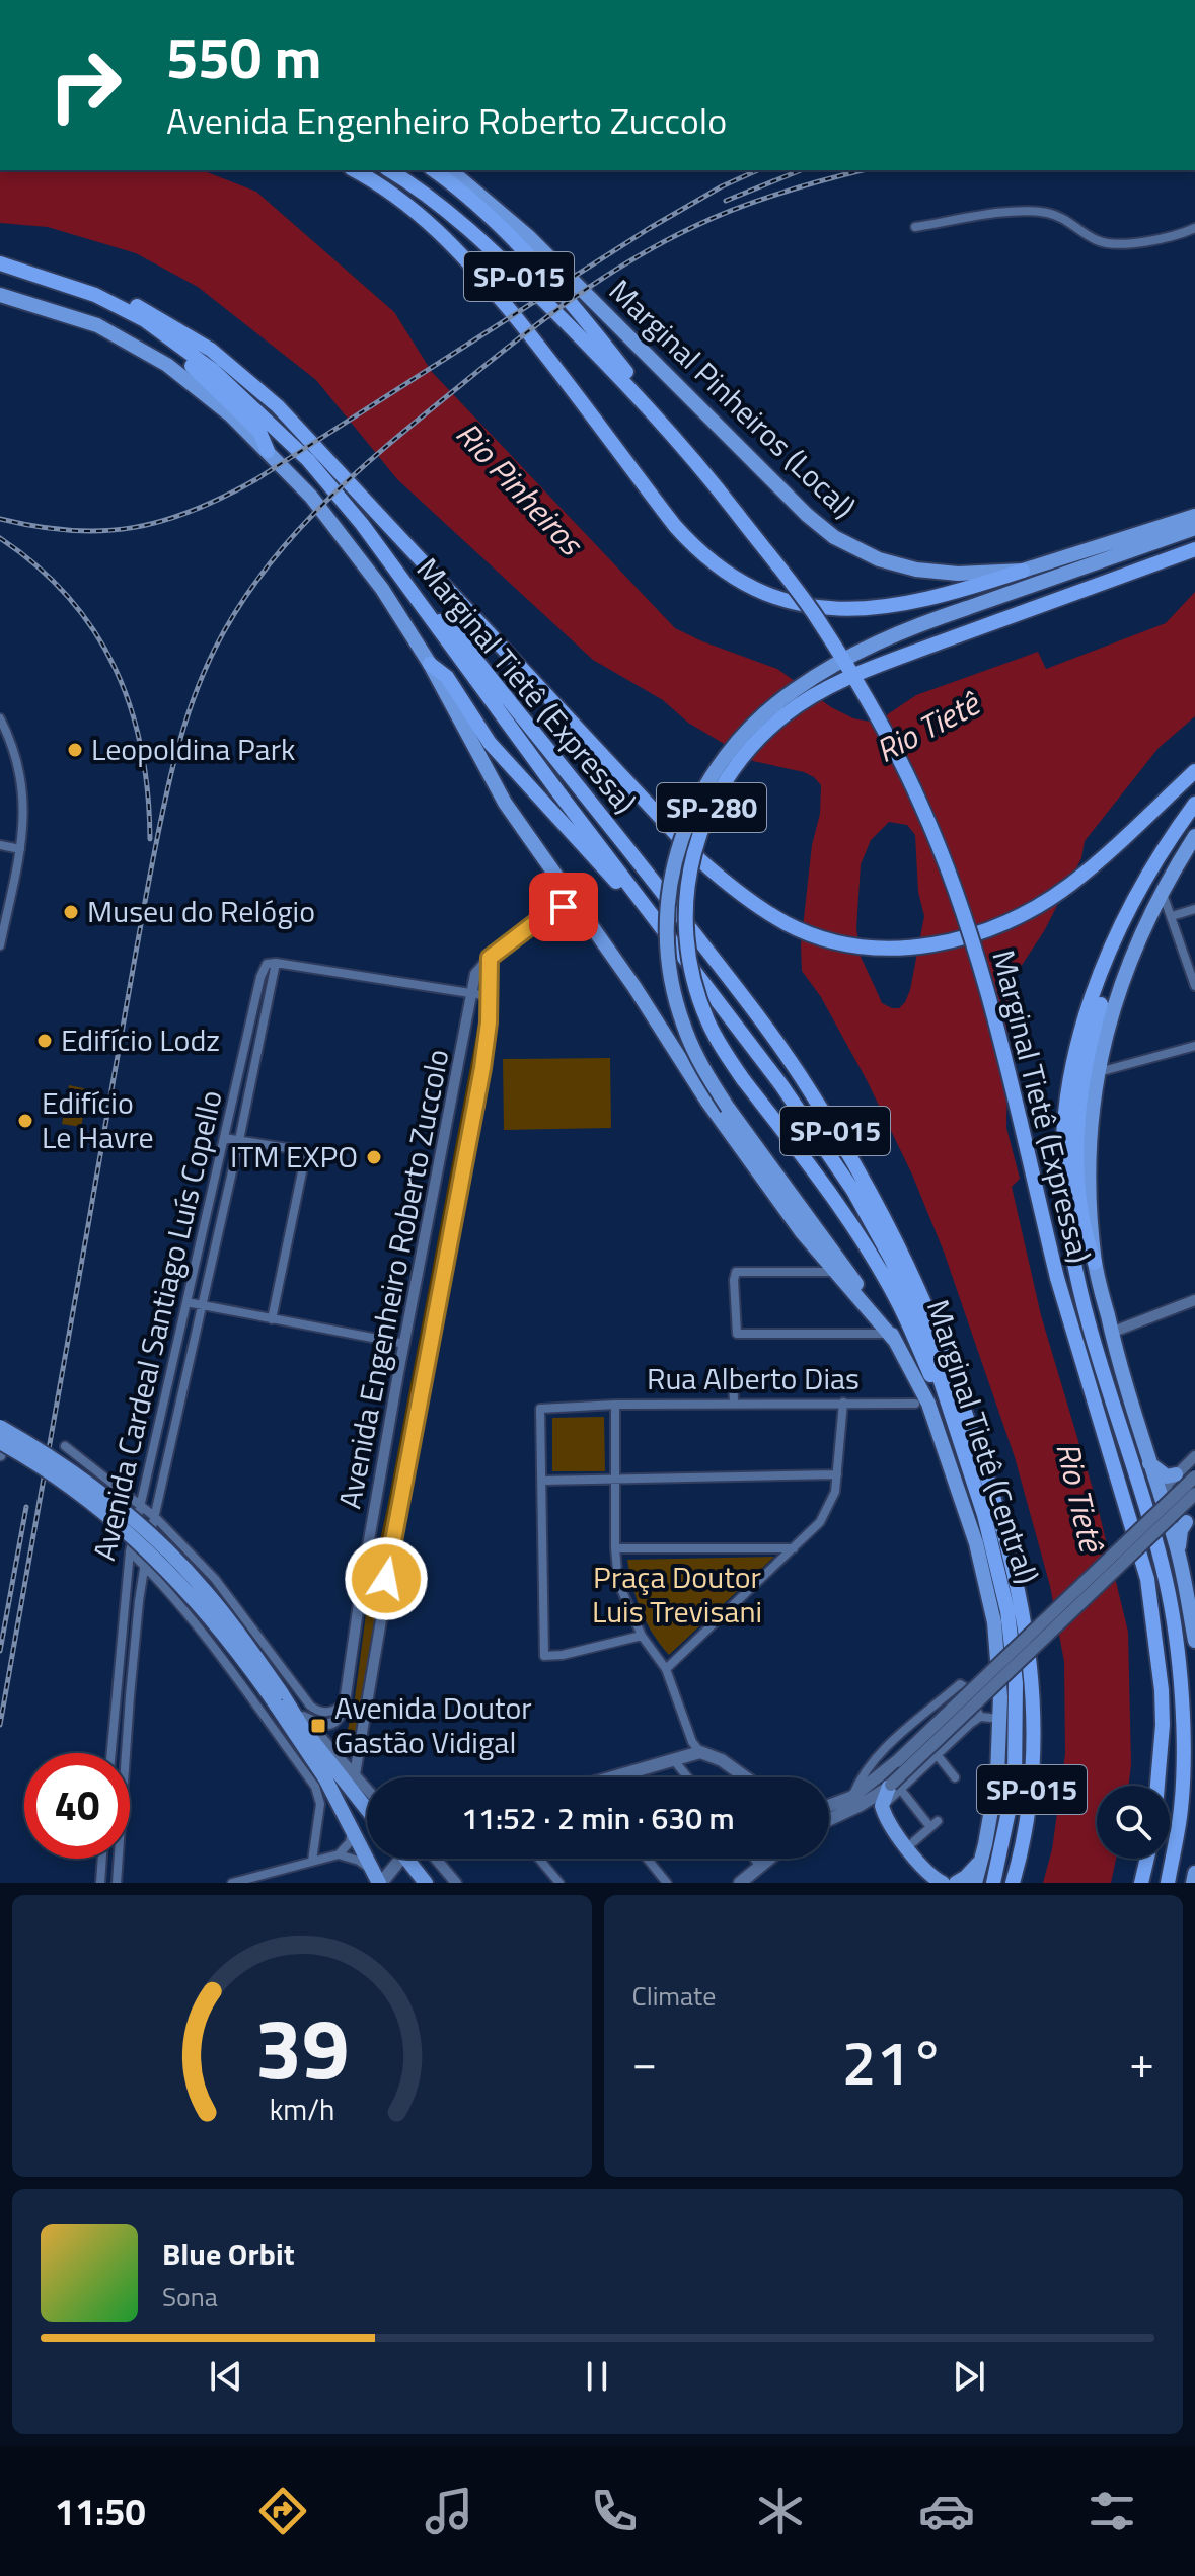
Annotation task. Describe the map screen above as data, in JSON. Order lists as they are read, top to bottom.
{
  "streets": {
    "highway": [
      "SP-015",
      "Marginal Pinheiros (Local)",
      "Marginal Tietê (Expressa)",
      "SP-280",
      "Marginal Tietê (Central)"
    ],
    "street": ["Avenida Engenheiro Roberto Zuccolo", "Avenida Cardeal Santiago Luís Copello", "Rua Alberto Dias"]
  },
  "crossings": [
    ["SP-015", "Marginal Tietê (Expressa)"],
    ["SP-015", "SP-280"],
    ["SP-015", "Marginal Tietê (Central)"],
    ["Marginal Tietê (Expressa)", "Marginal Tietê (Central)"]
  ],
  "water": ["Rio Pinheiros", "Rio Tietê"],
  "parks": ["Praça Doutor Luis Trevisani"],
  "places": {
    "other": [
      "Leopoldina Park",
      "Museu do Relógio",
      "Edifício Lodz",
      "Edifício Le Havre",
      "ITM EXPO"
    ],
    "transit": ["Avenida Doutor Gastão Vidigal"]
  },
  "page": {
    "turn": ["550 m", "Avenida Engenheiro Roberto Zuccolo"],
    "limit": "40",
    "trip": "11:52 · 2 min · 630 m",
    "tile": "Climate",
    "heat": ["−", "21°", "+"],
    "song": ["Blue Orbit", "Sona"],
    "tabs": "11:50",
    "gauge": ["39", "km/h"]
  }
}
